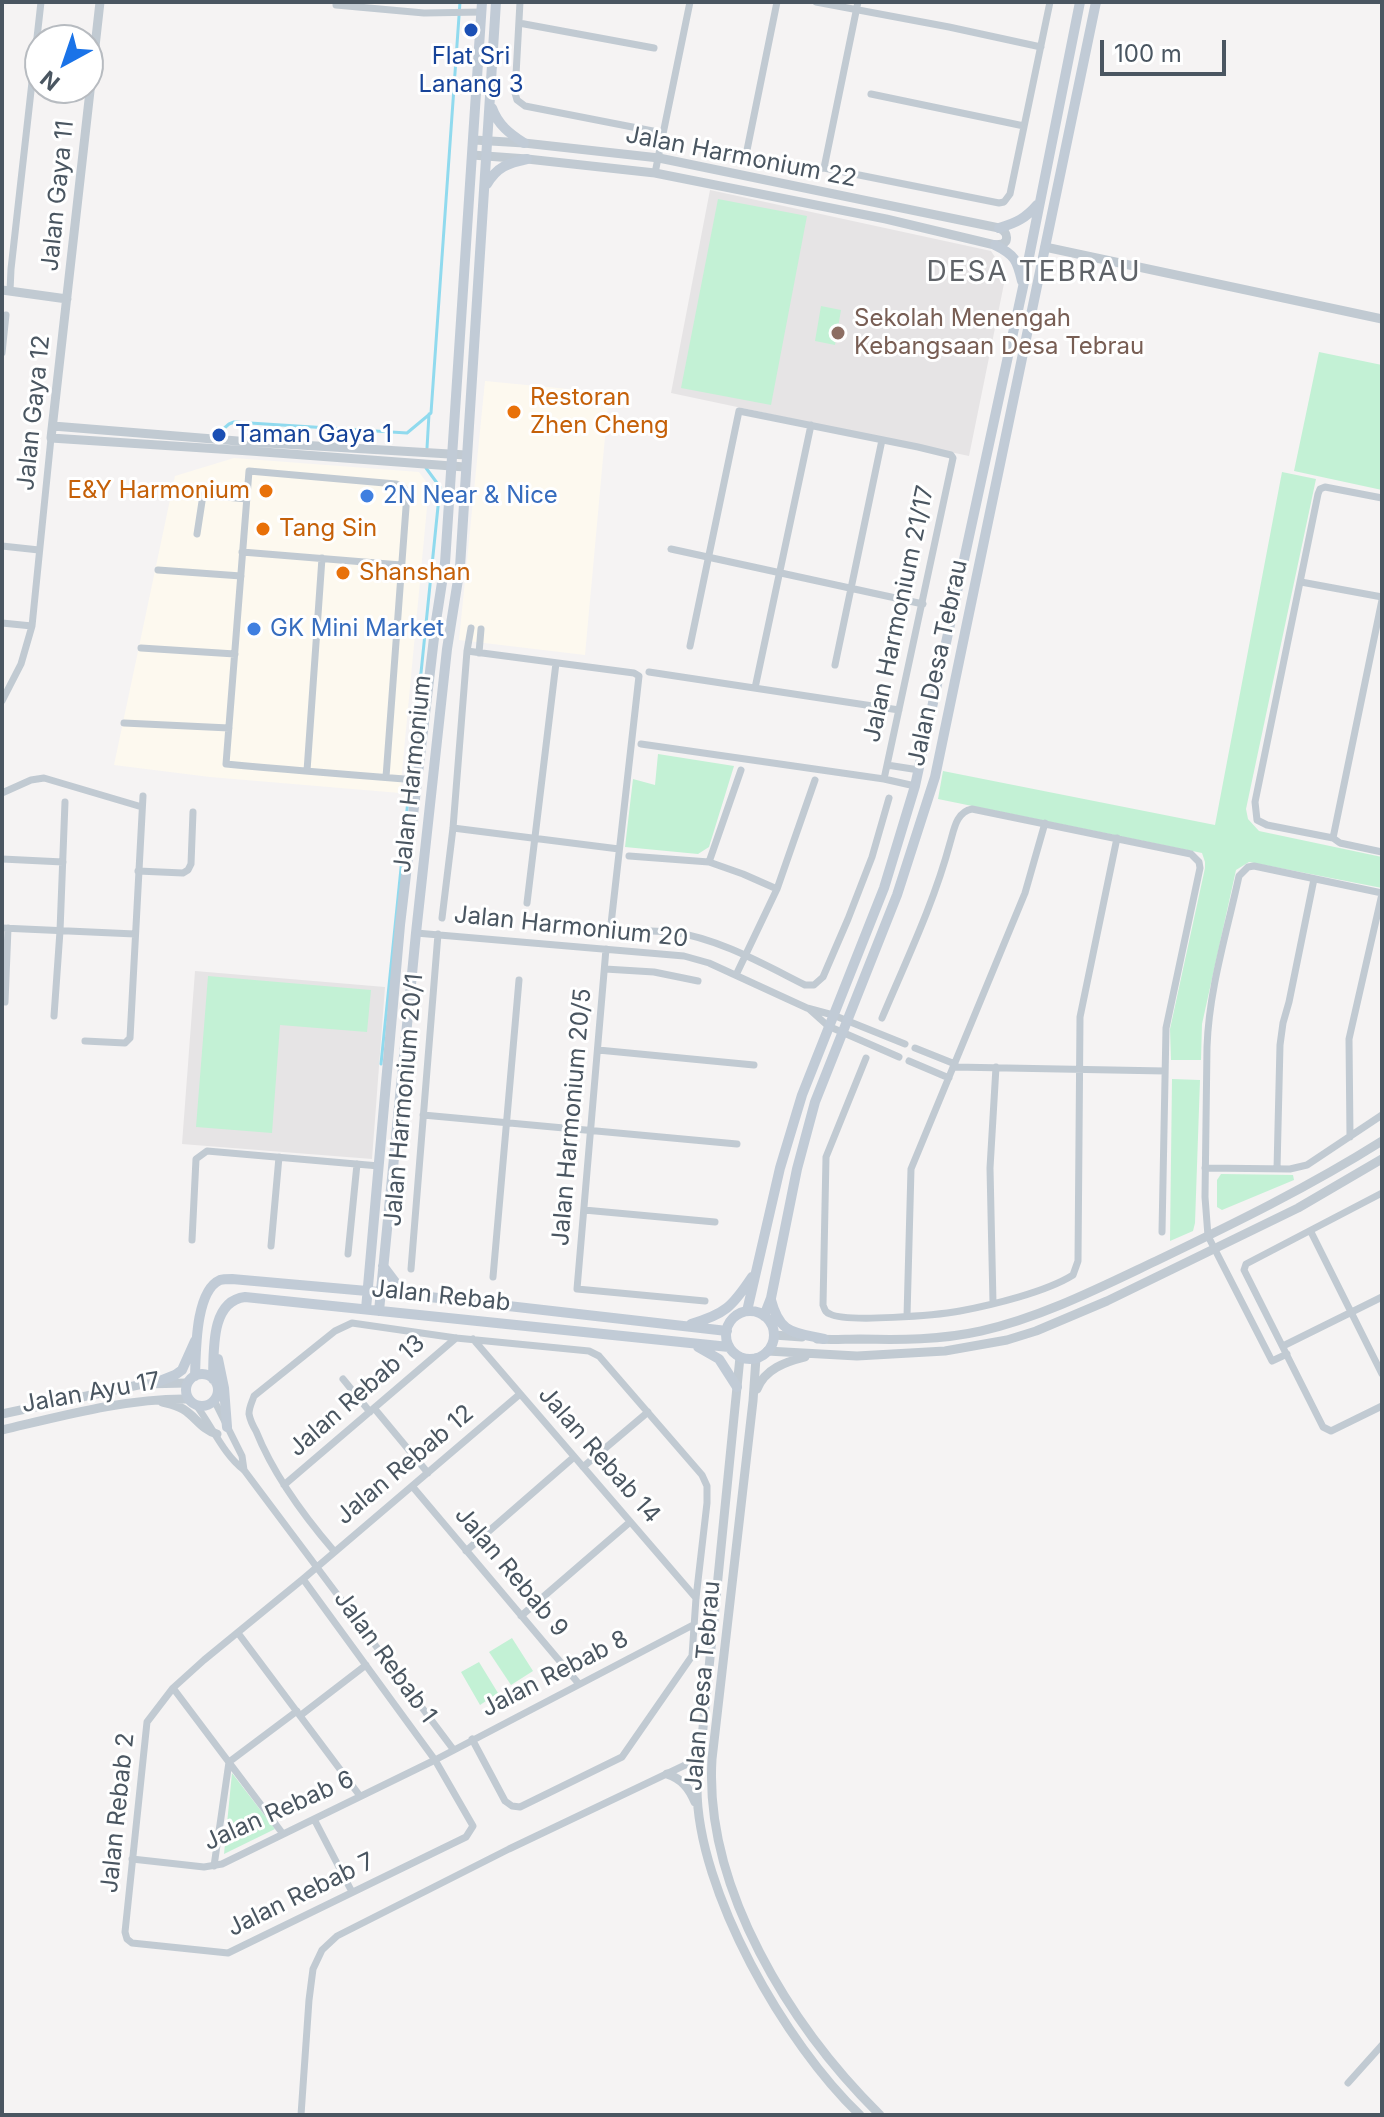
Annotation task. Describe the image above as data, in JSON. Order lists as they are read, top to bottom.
{
  "streets": {
    "main road": ["Jalan Desa Tebrau", "Jalan Harmonium", "Jalan Rebab"],
    "street": [
      "Jalan Harmonium 22",
      "Jalan Gaya 11",
      "Jalan Gaya 12",
      "Jalan Harmonium 21/17",
      "Jalan Harmonium 20",
      "Jalan Harmonium 20/1",
      "Jalan Harmonium 20/5",
      "Jalan Ayu 17",
      "Jalan Rebab 13",
      "Jalan Rebab 14",
      "Jalan Rebab 12",
      "Jalan Rebab 9",
      "Jalan Rebab 1",
      "Jalan Rebab 8",
      "Jalan Rebab 6",
      "Jalan Rebab 2",
      "Jalan Rebab 7"
    ]
  },
  "crossings": [
    ["Jalan Harmonium 22", "Jalan Harmonium"],
    ["Jalan Gaya 11", "Jalan Gaya 12"],
    ["Jalan Desa Tebrau", "Jalan Rebab"],
    ["Jalan Harmonium", "Jalan Harmonium 20"],
    ["Jalan Harmonium", "Jalan Rebab"],
    ["Jalan Harmonium 20", "Jalan Harmonium 20/1"],
    ["Jalan Harmonium 20", "Jalan Harmonium 20/5"],
    ["Jalan Rebab", "Jalan Ayu 17"],
    ["Jalan Rebab", "Jalan Rebab 12"],
    ["Jalan Rebab", "Jalan Rebab 8"],
    ["Jalan Rebab", "Jalan Rebab 2"],
    ["Jalan Rebab 14", "Jalan Rebab 12"],
    ["Jalan Rebab 12", "Jalan Rebab 9"],
    ["Jalan Rebab 12", "Jalan Rebab 2"],
    ["Jalan Rebab 9", "Jalan Rebab 8"],
    ["Jalan Rebab 1", "Jalan Rebab 8"],
    ["Jalan Rebab 1", "Jalan Rebab 6"],
    ["Jalan Rebab 1", "Jalan Rebab 2"],
    ["Jalan Rebab 1", "Jalan Rebab 7"],
    ["Jalan Rebab 8", "Jalan Rebab 6"],
    ["Jalan Rebab 6", "Jalan Rebab 2"],
    ["Jalan Rebab 2", "Jalan Rebab 7"]
  ],
  "districts": ["DESA TEBRAU"],
  "places": [
    "Flat Sri Lanang 3",
    "Sekolah Menengah Kebangsaan Desa Tebrau",
    "Restoran Zhen Cheng",
    "Taman Gaya 1",
    "E&Y Harmonium",
    "2N Near & Nice",
    "Tang Sin",
    "Shanshan",
    "GK Mini Market"
  ],
  "scale_bar": "100 m",
  "north": "bottom left"
}
